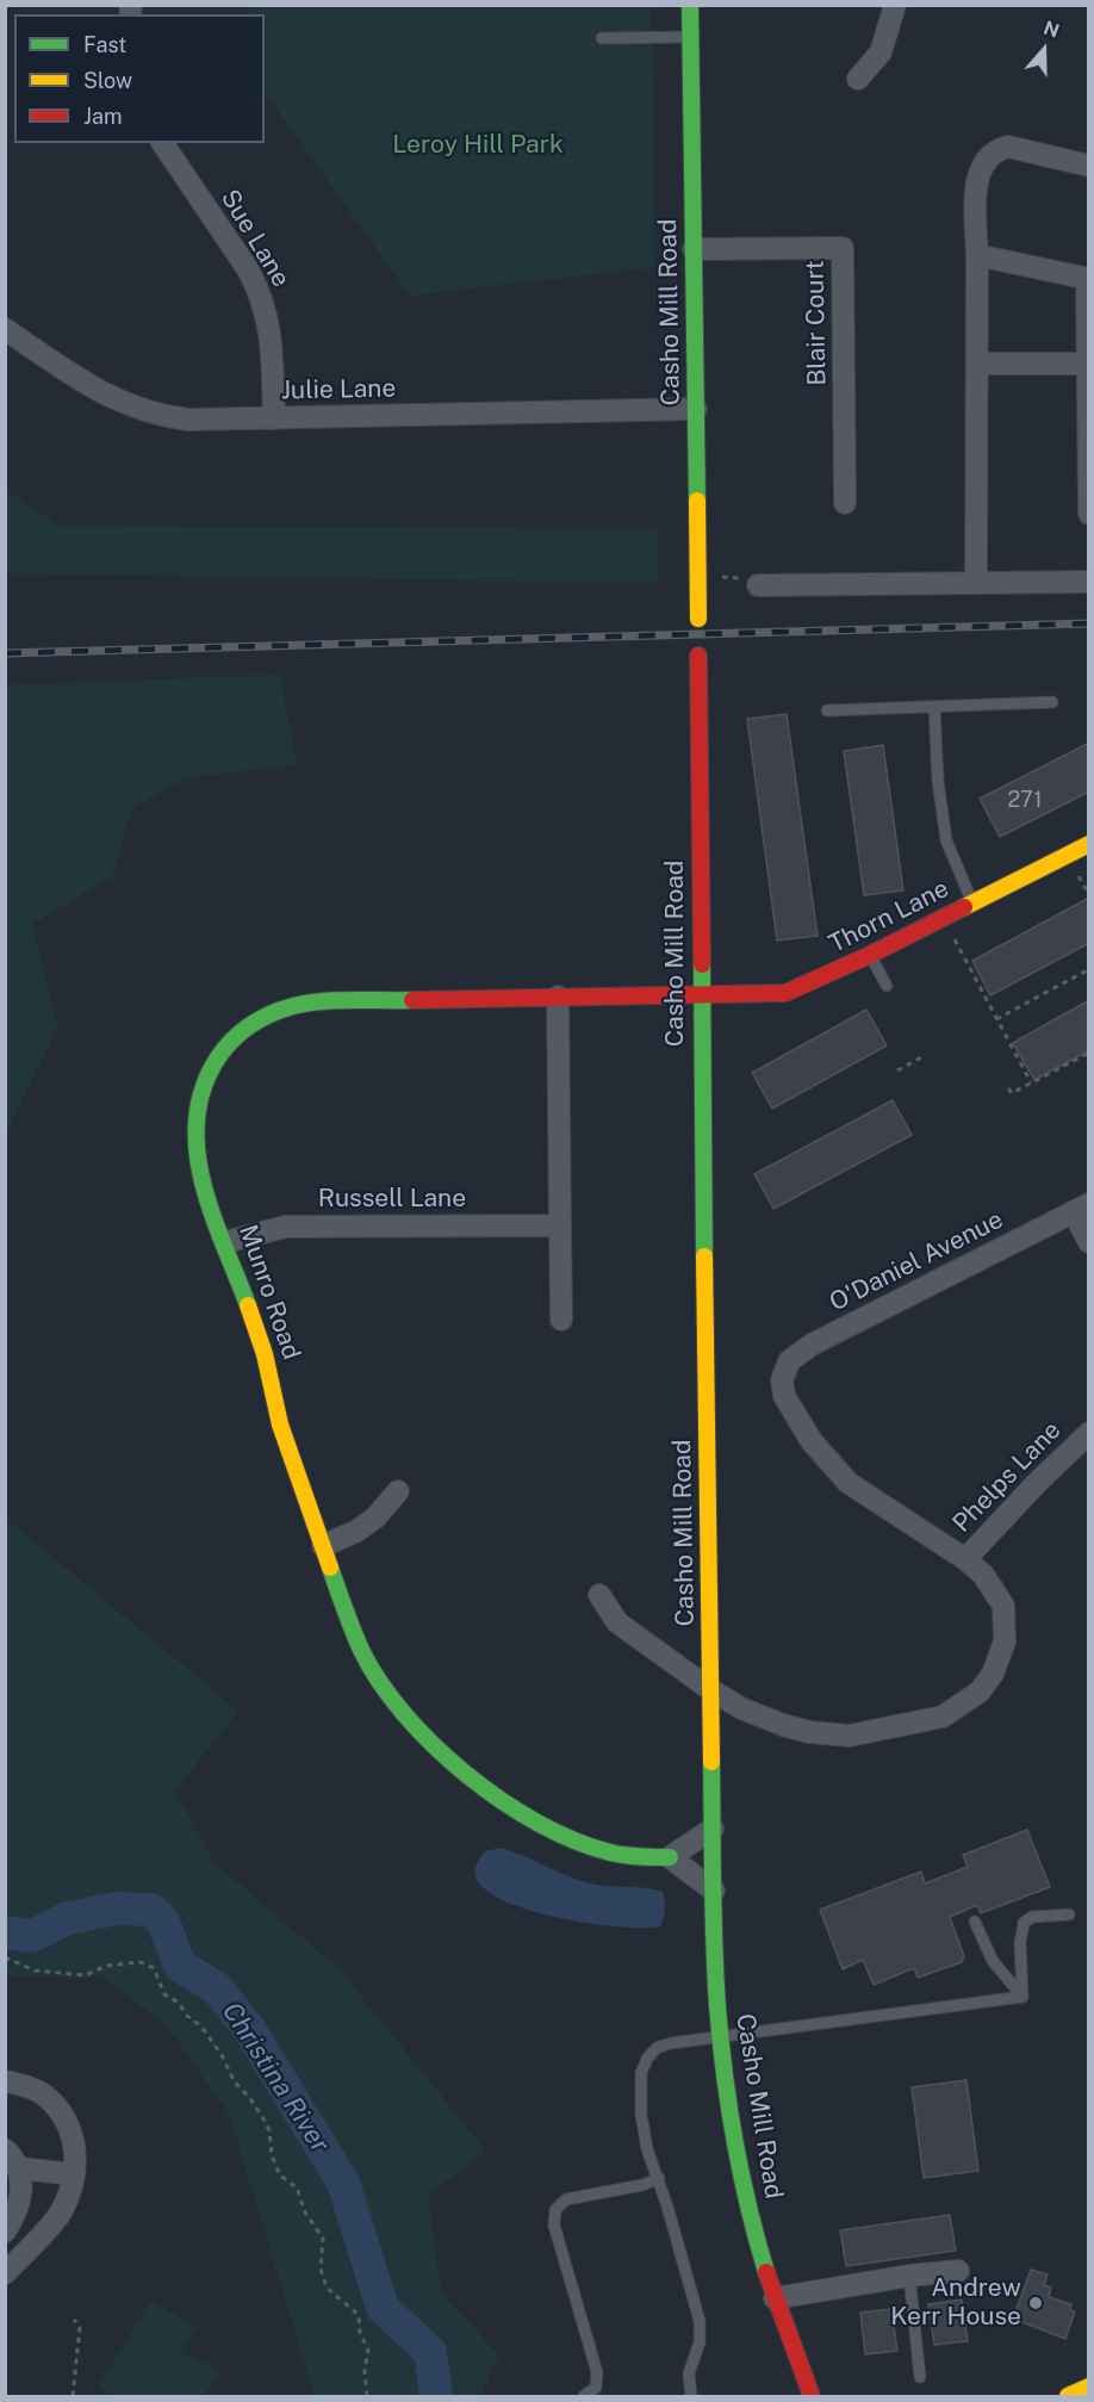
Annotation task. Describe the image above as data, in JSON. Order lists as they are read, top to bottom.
{
  "streets": {
    "street": [
      "Sue Lane",
      "Casho Mill Road",
      "Blair Court",
      "Julie Lane",
      "Thorn Lane",
      "Russell Lane",
      "O'Daniel Avenue",
      "Munro Road",
      "Phelps Lane"
    ]
  },
  "crossings": [
    ["Sue Lane", "Julie Lane"],
    ["Casho Mill Road", "Blair Court"],
    ["Casho Mill Road", "Julie Lane"],
    ["Casho Mill Road", "Thorn Lane"],
    ["Casho Mill Road", "Munro Road"],
    ["Thorn Lane", "Munro Road"],
    ["Russell Lane", "Munro Road"],
    ["O'Daniel Avenue", "Phelps Lane"]
  ],
  "water": ["Christina River"],
  "parks": ["Leroy Hill Park"],
  "places": ["Andrew Kerr House"],
  "house_numbers": ["271"],
  "legend": ["Fast", "Slow", "Jam"],
  "north": "top"
}
